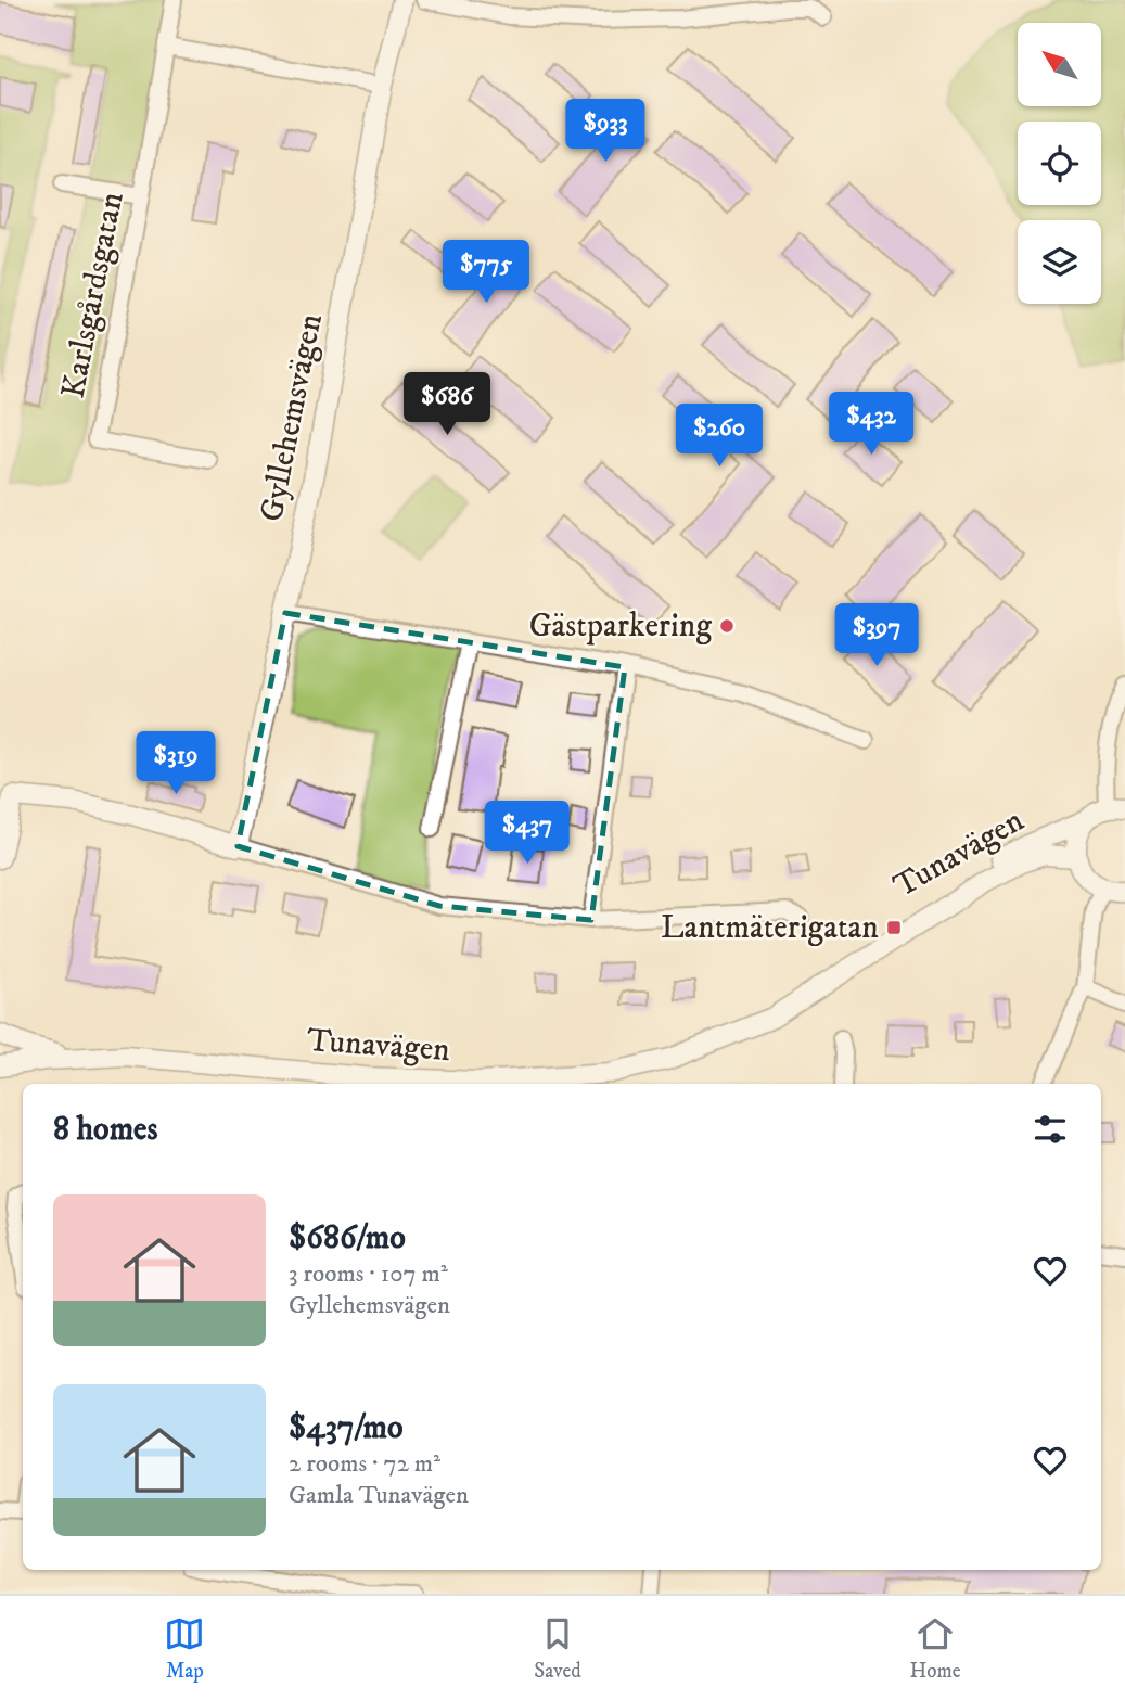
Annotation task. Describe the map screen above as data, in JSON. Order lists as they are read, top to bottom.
{
  "streets": {
    "street": ["Karlsgårdsgatan", "Gyllehemsvägen", "Tunavägen"]
  },
  "places": {
    "other": ["Gästparkering"],
    "transit": ["Lantmäterigatan"]
  },
  "north": "top left",
  "page": {
    "price": [
      "$933",
      "$775",
      "$686",
      "$432",
      "$260",
      "$397",
      "$319",
      "$437"
    ],
    "heading": "8 homes",
    "list": [
      {
        "name": "$686/mo",
        "note": "3 rooms · 107 m² · Gyllehemsvägen"
      },
      {
        "name": "$437/mo",
        "note": "2 rooms · 72 m² · Gamla Tunavägen"
      }
    ],
    "tabs": ["Map", "Saved", "Home"]
  }
}
